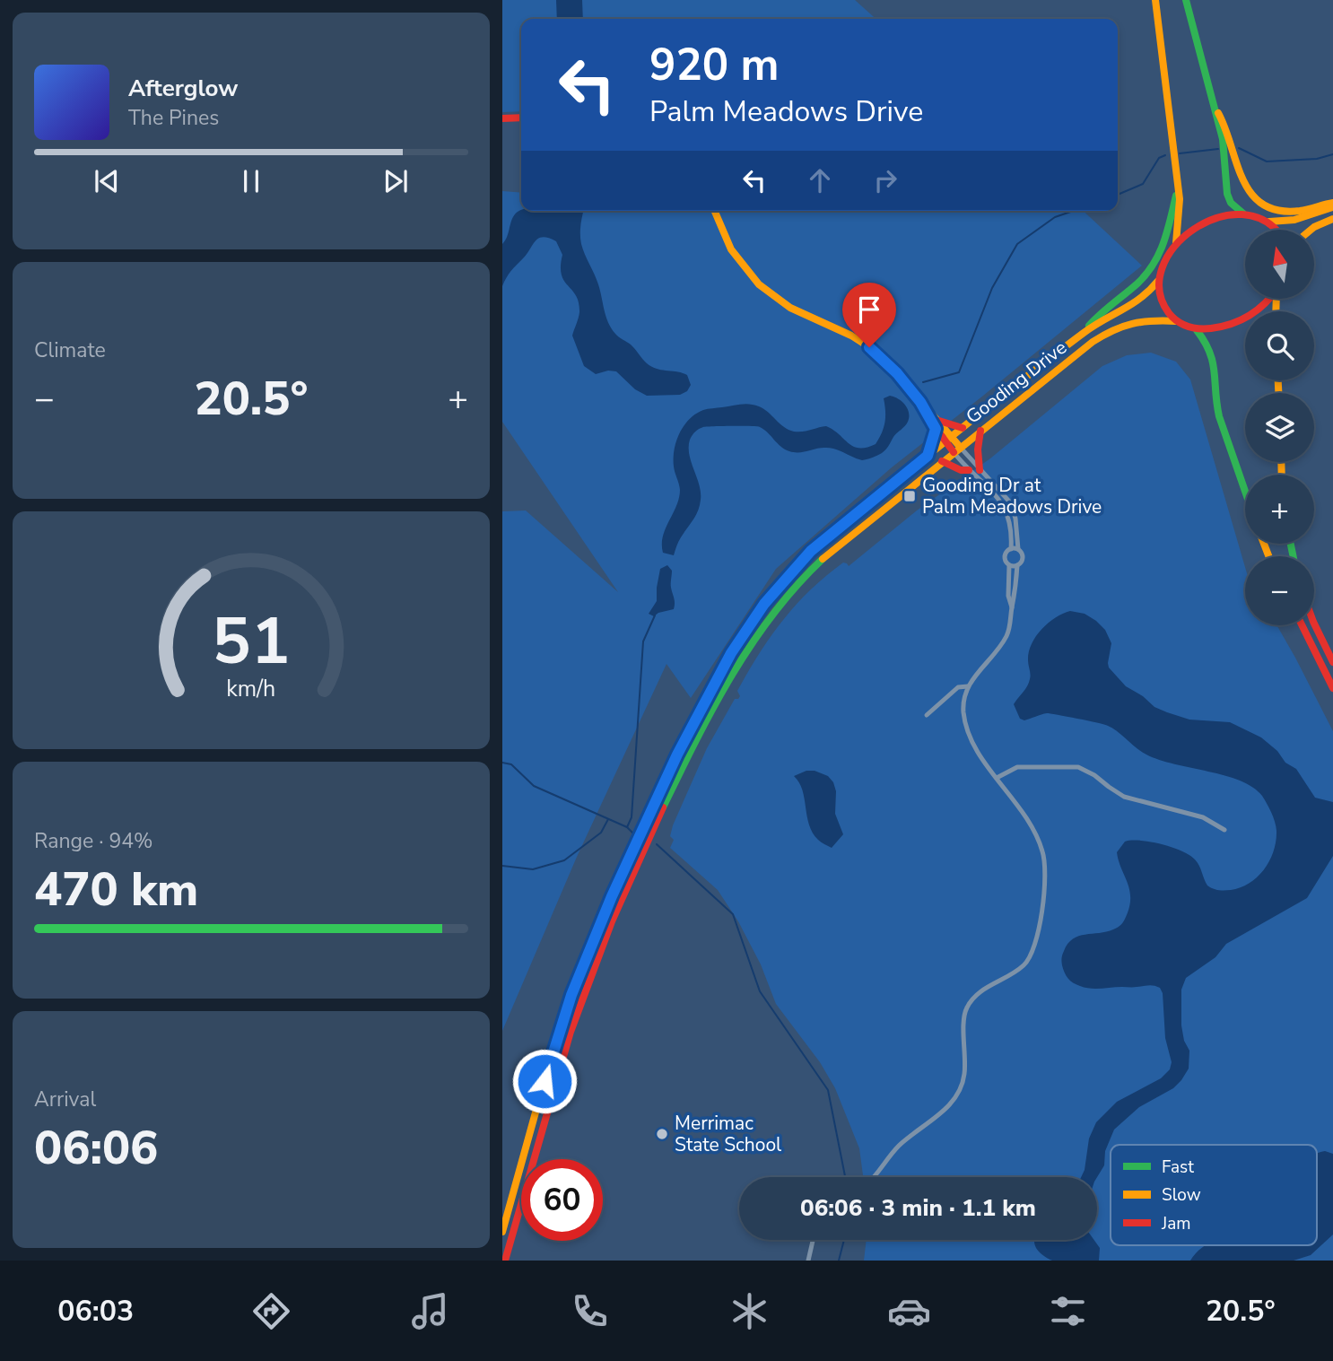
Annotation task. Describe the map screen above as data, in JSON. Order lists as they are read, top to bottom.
{
  "streets": {
    "main road": ["Gooding Drive"]
  },
  "places": {
    "transit": ["Gooding Dr at Palm Meadows Drive"],
    "other": ["Merrimac State School"]
  },
  "legend": ["Fast", "Slow", "Jam"],
  "north": "top",
  "page": {
    "turn": ["920 m", "Palm Meadows Drive"],
    "song": ["Afterglow", "The Pines"],
    "map_buttons": ["+", "−"],
    "tile": [
      "Climate",
      ["Range · 94%", "470 km"],
      ["Arrival", "06:06"]
    ],
    "heat": ["−", "20.5°", "+"],
    "limit": "60",
    "trip": "06:06 · 3 min · 1.1 km",
    "tabs": ["06:03", "20.5°"],
    "gauge": ["51", "km/h"]
  }
}
